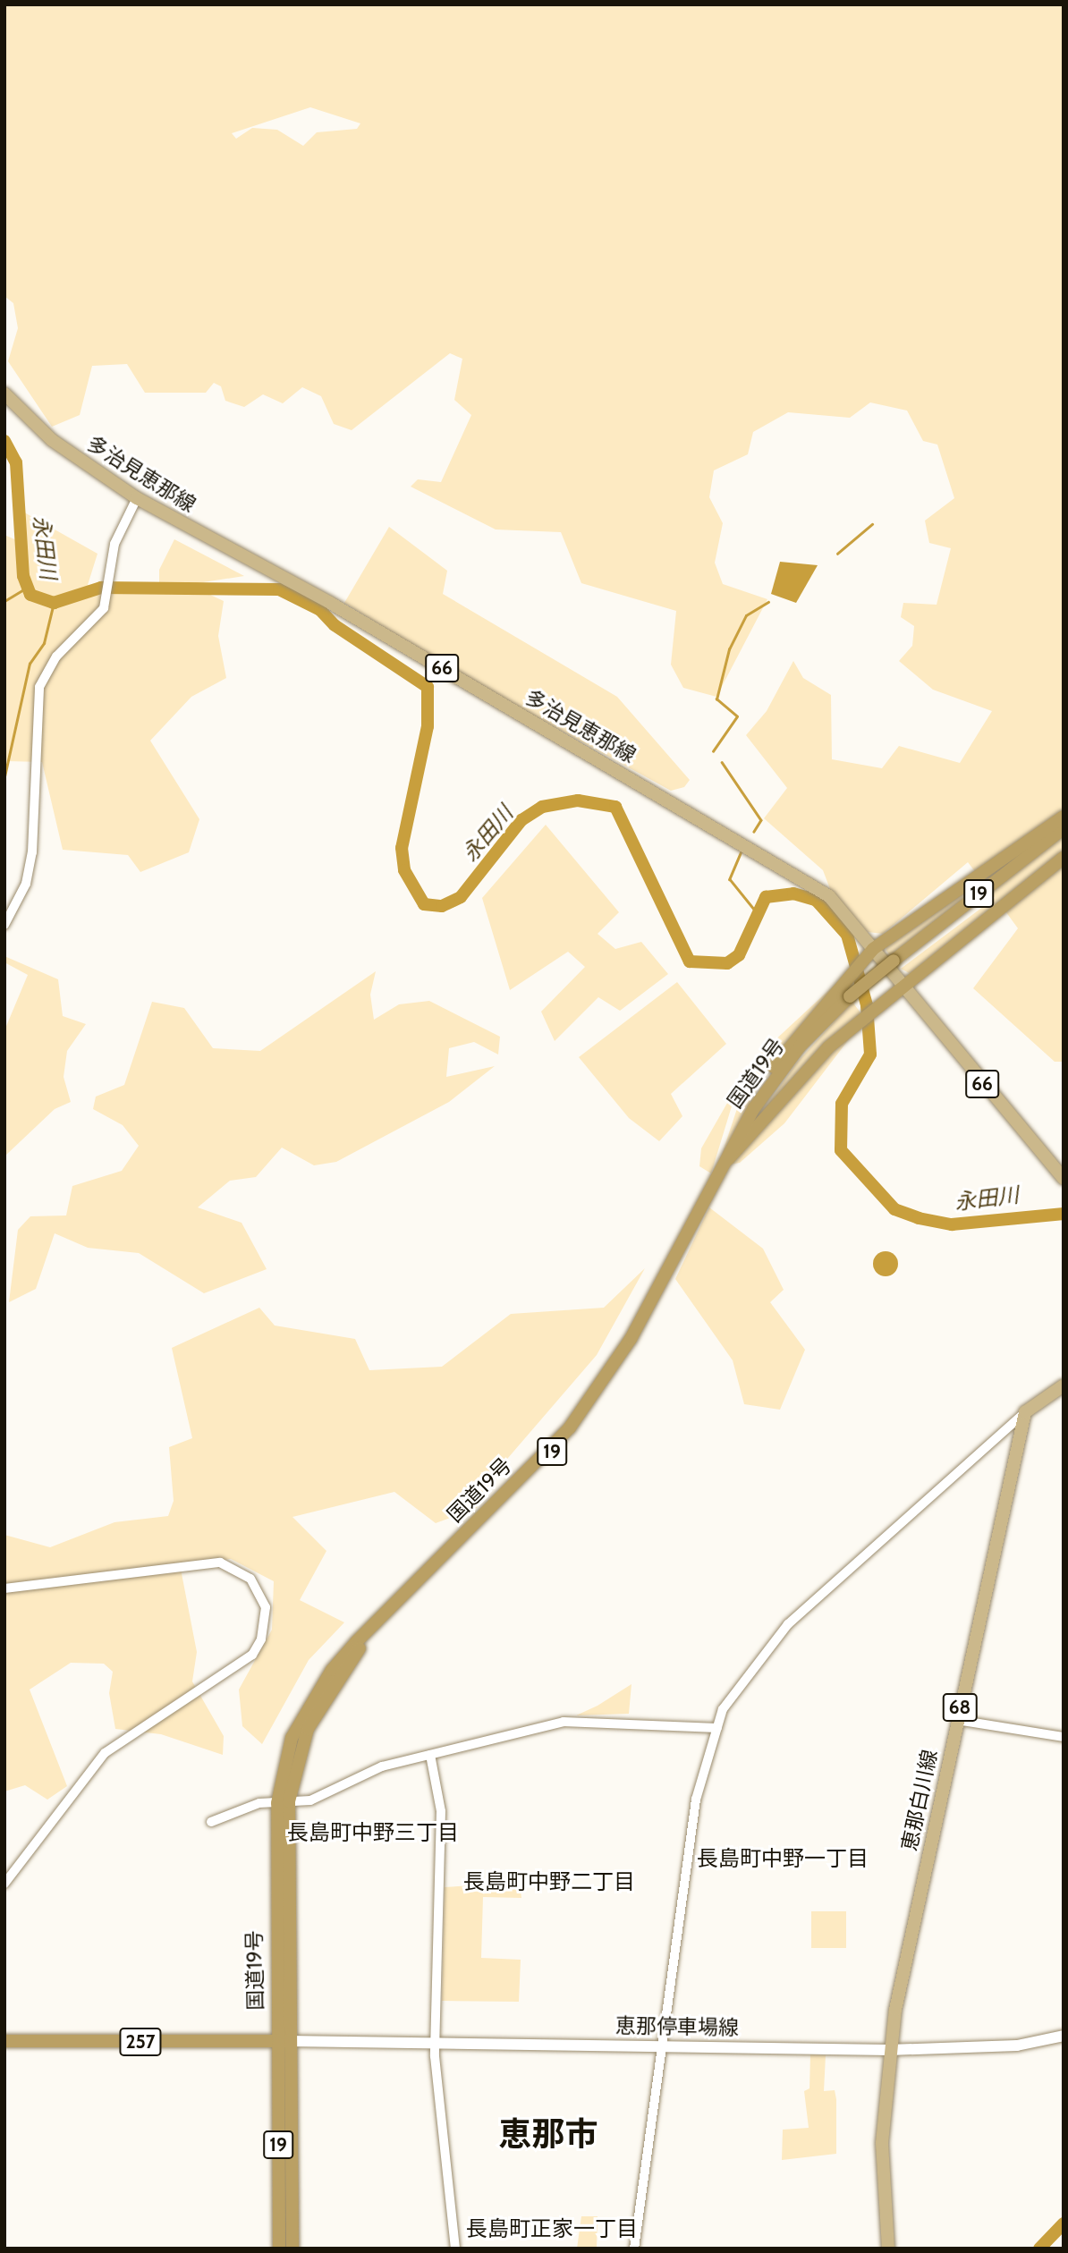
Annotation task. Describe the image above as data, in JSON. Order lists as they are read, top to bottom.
{
  "streets": {
    "highway": ["19", "国道19号", "257"],
    "main road": [
      "多治見恵那線",
      "66",
      "68",
      "恵那白川線",
      "恵那停車場線"
    ]
  },
  "crossings": [
    ["国道19号", "恵那停車場線"],
    ["国道19号", "257"],
    ["恵那白川線", "恵那停車場線"],
    ["恵那停車場線", "257"]
  ],
  "districts": [
    "長島町中野三丁目",
    "長島町中野一丁目",
    "長島町中野二丁目",
    "恵那市",
    "長島町正家一丁目"
  ],
  "water": ["永田川"]
}
